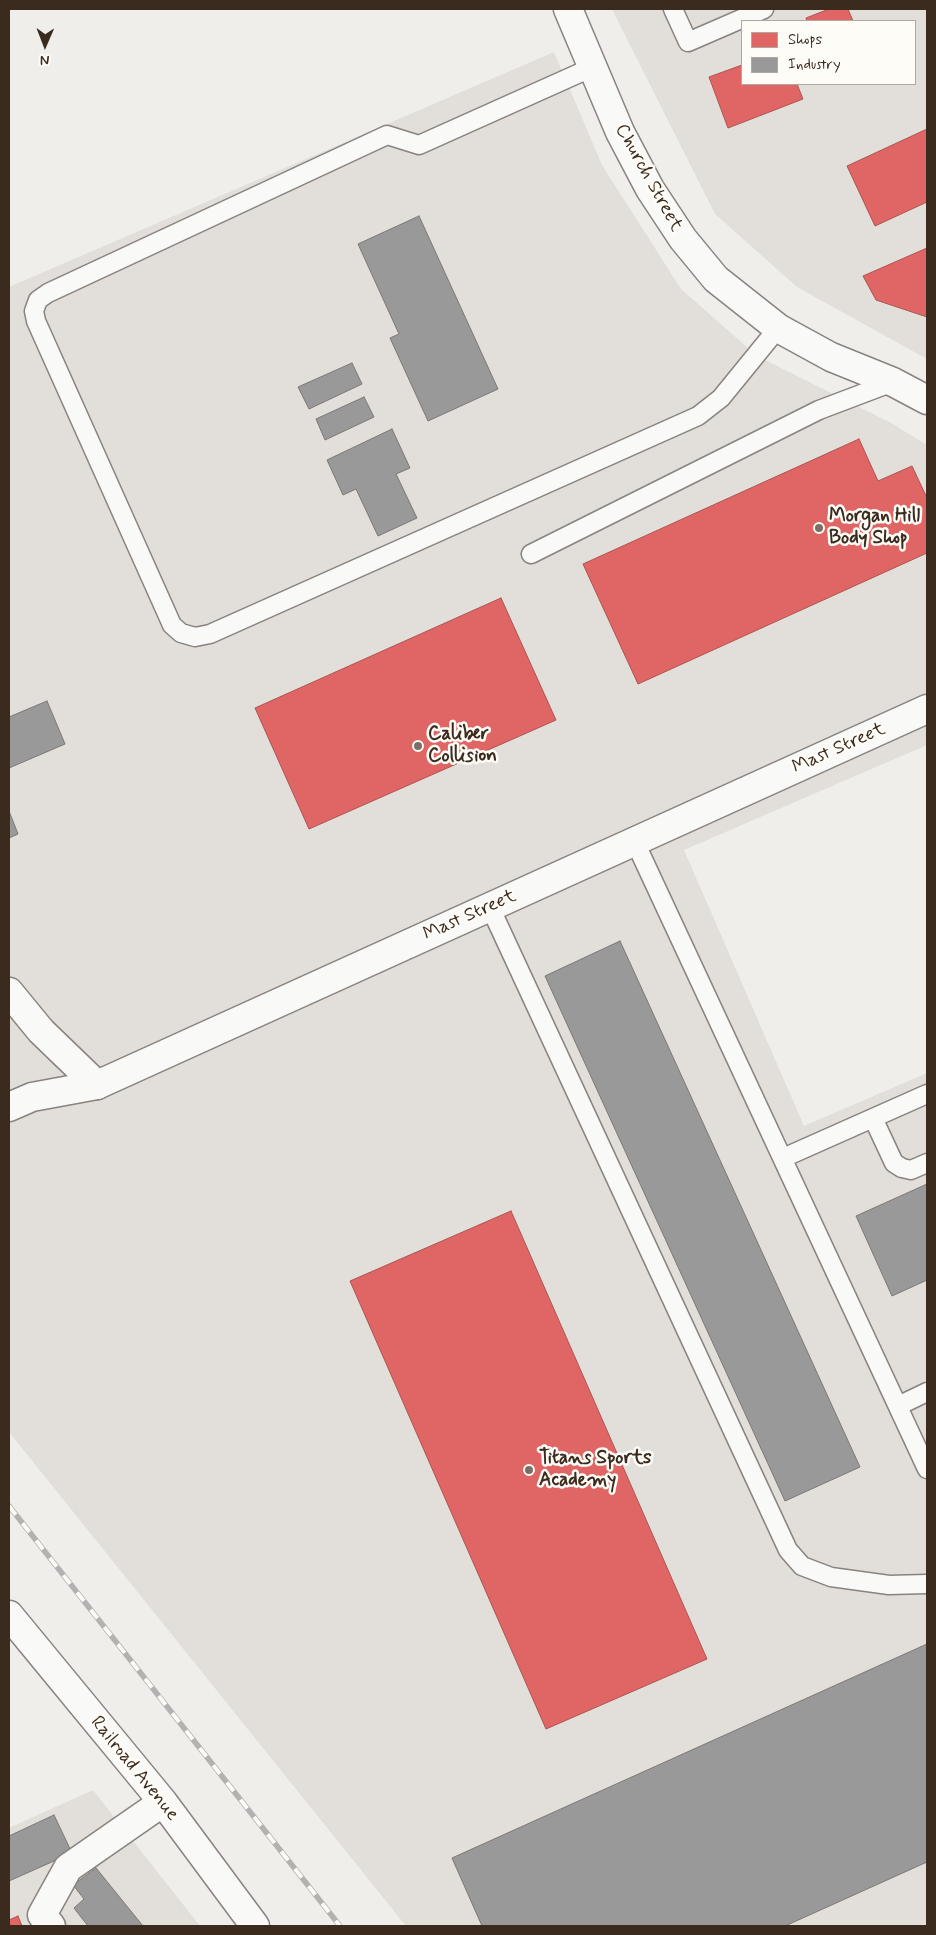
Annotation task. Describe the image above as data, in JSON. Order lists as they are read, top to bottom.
{
  "streets": {
    "street": ["Church Street", "Mast Street", "Railroad Avenue"]
  },
  "places": ["Morgan Hill Body Shop", "Caliber Collision", "Titans Sports Academy"],
  "legend": ["Shops", "Industry"],
  "north": "bottom"
}
